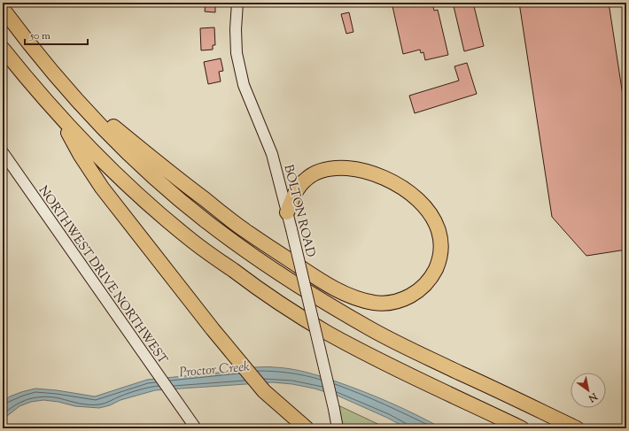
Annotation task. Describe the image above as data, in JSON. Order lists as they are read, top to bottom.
{
  "streets": {
    "main road": ["BOLTON ROAD", "NORTHWEST DRIVE NORTHWEST"]
  },
  "water": ["Proctor Creek"],
  "scale_bar": "50 m",
  "north": "bottom right"
}
